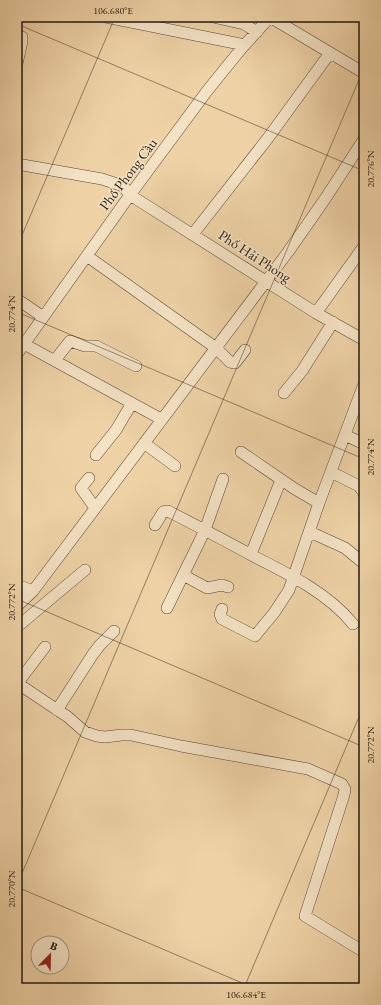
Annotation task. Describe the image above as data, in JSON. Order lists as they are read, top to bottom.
{
  "streets": {
    "street": ["Phố Phong Cầu", "Phố Hải Phong"]
  },
  "crossings": [
    ["Phố Phong Cầu", "Phố Hải Phong"]
  ],
  "north": "top right",
  "coordinates": [
    "106.680°E",
    "20.776°N",
    "20.774°N",
    "20.772°N",
    "20.770°N",
    "106.684°E"
  ]
}
